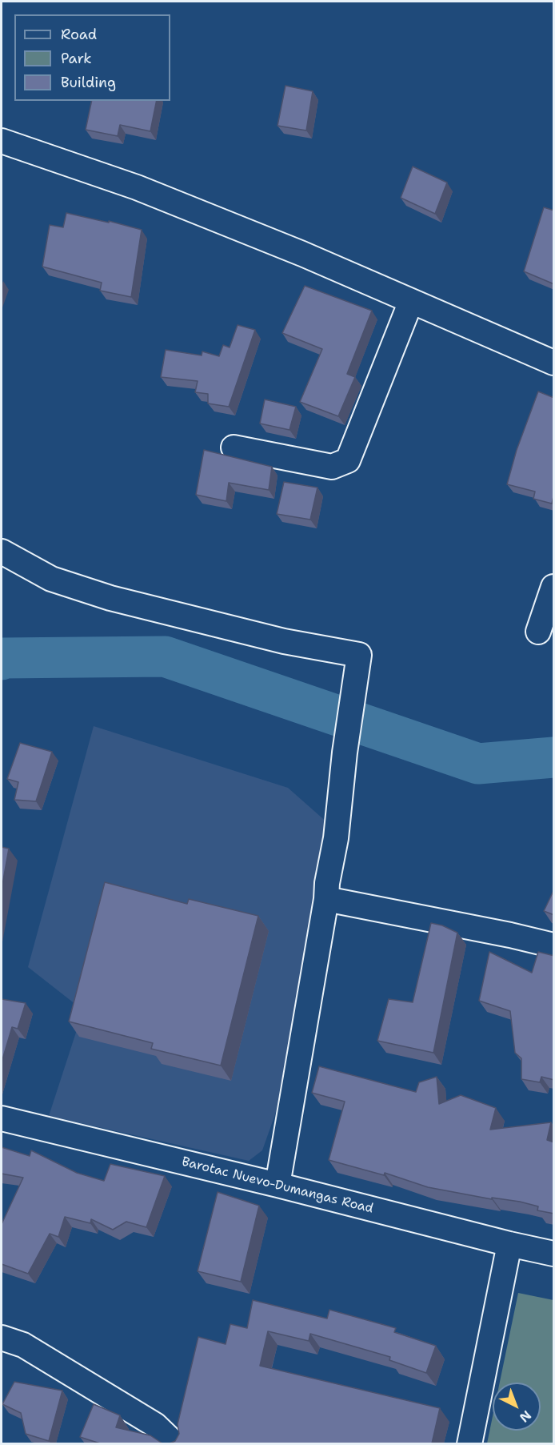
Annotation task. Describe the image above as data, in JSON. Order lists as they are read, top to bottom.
{
  "streets": {
    "street": ["Barotac Nuevo-Dumangas Road"]
  },
  "legend": ["Road", "Park", "Building"],
  "north": "bottom right"
}
